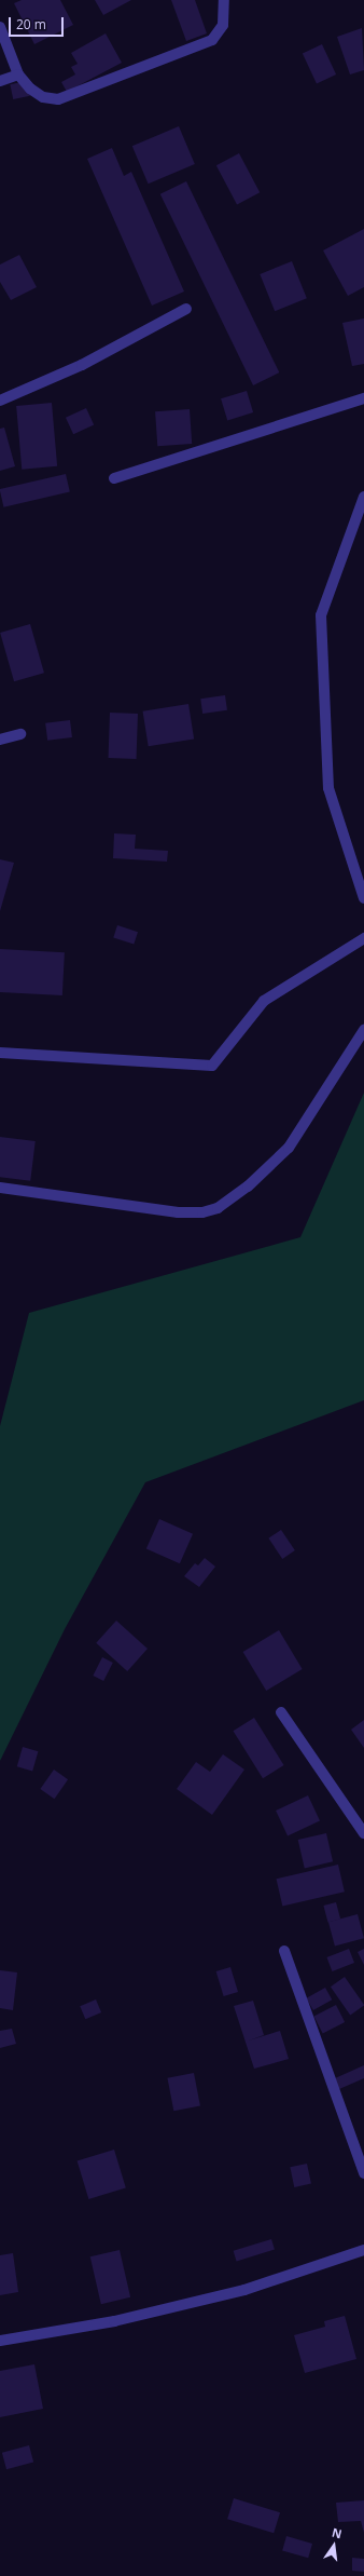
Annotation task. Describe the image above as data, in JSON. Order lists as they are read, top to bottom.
{
  "scale_bar": "20 m",
  "north": "top"
}
